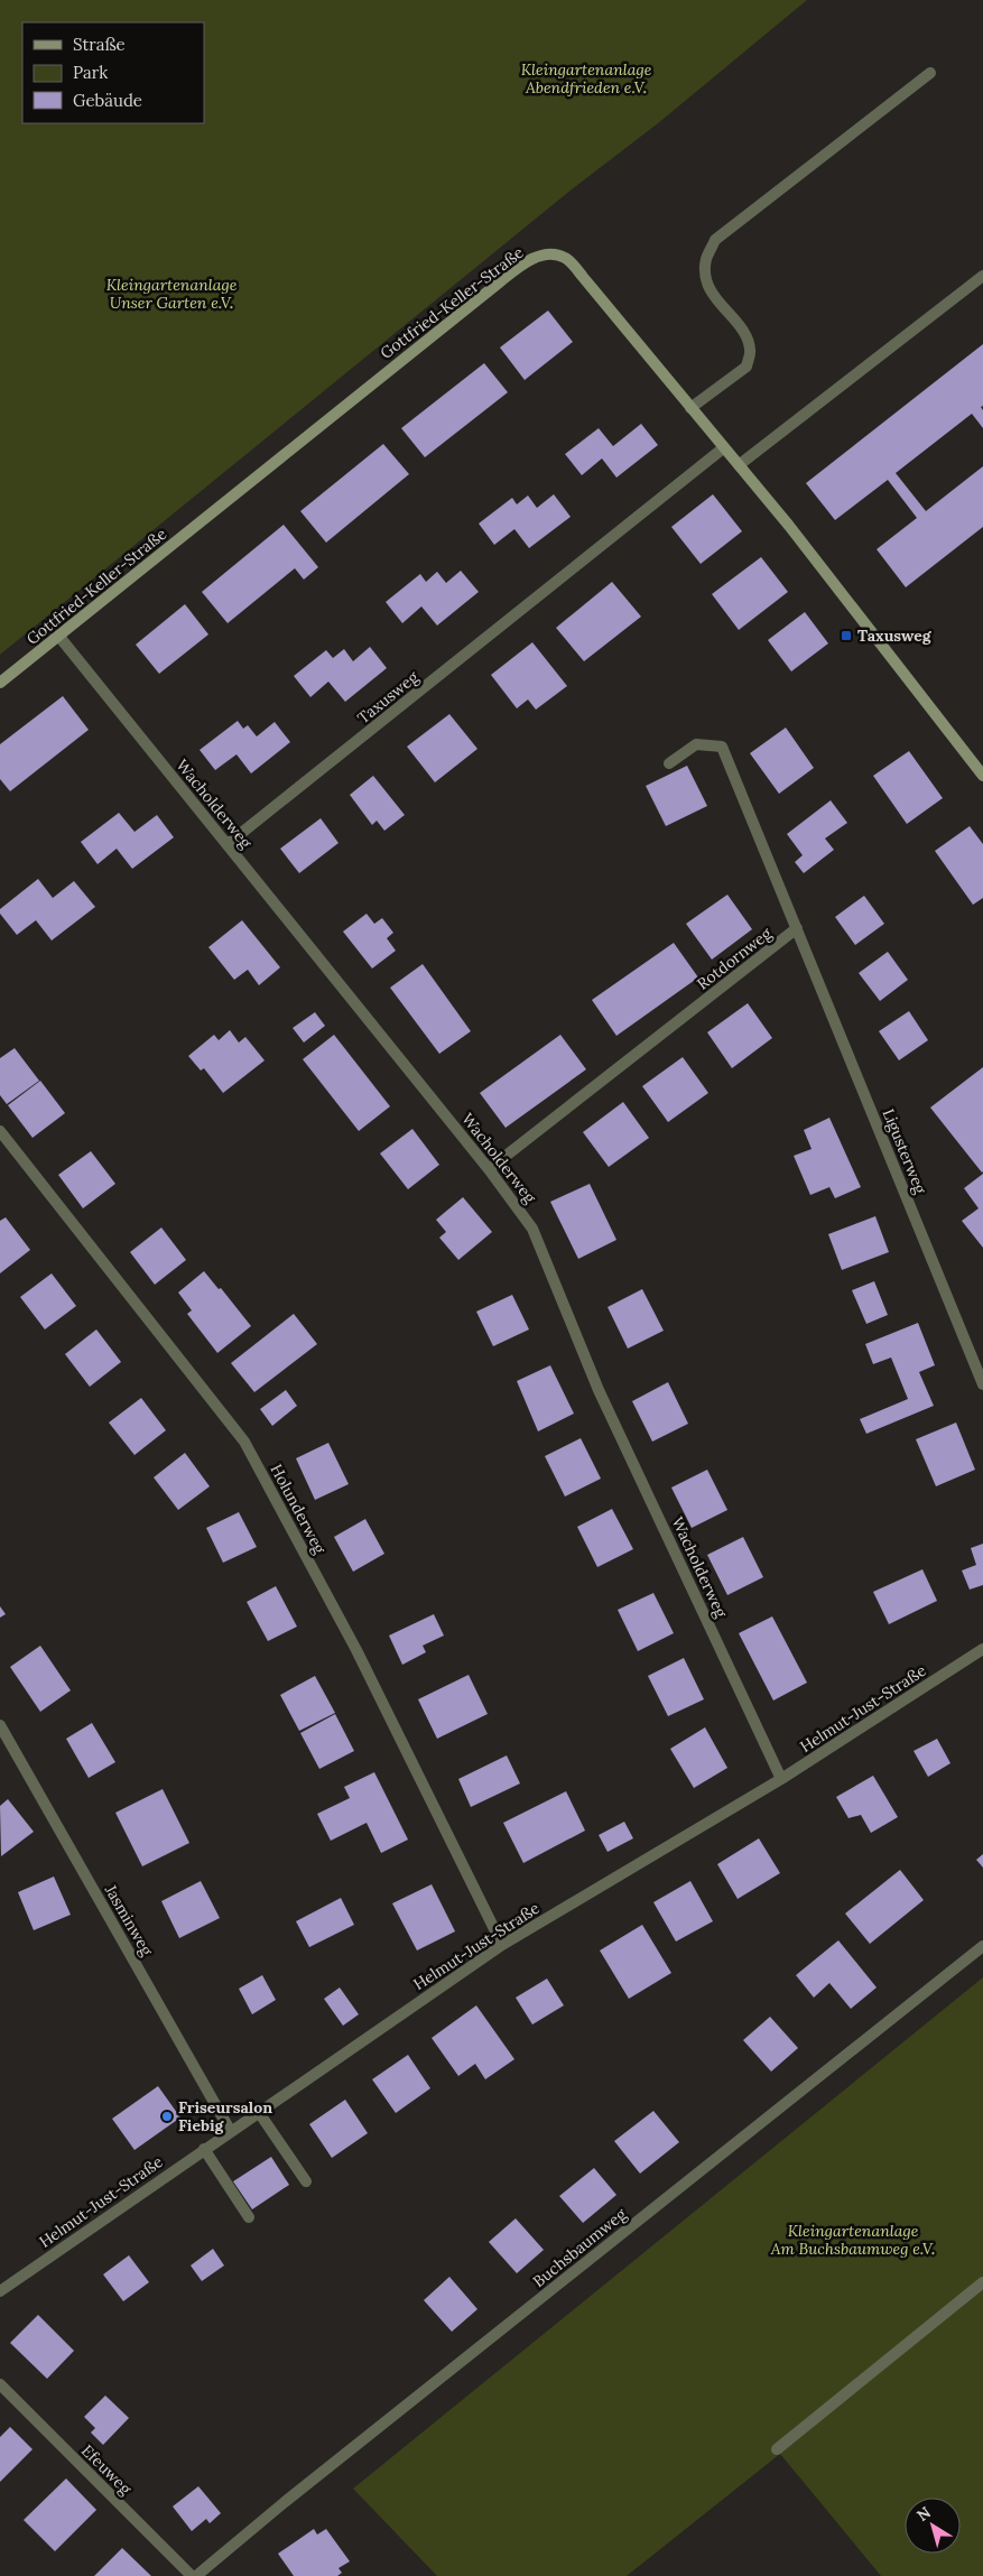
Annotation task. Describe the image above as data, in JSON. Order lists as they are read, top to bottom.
{
  "streets": {
    "street": [
      "Gottfried-Keller-Straße",
      "Taxusweg",
      "Wacholderweg",
      "Rotdornweg",
      "Ligusterweg",
      "Holunderweg",
      "Helmut-Just-Straße",
      "Jasminweg",
      "Buchsbaumweg",
      "Efeuweg"
    ]
  },
  "crossings": [
    ["Gottfried-Keller-Straße", "Taxusweg"],
    ["Gottfried-Keller-Straße", "Wacholderweg"],
    ["Taxusweg", "Wacholderweg"],
    ["Wacholderweg", "Rotdornweg"],
    ["Wacholderweg", "Helmut-Just-Straße"],
    ["Rotdornweg", "Ligusterweg"],
    ["Holunderweg", "Helmut-Just-Straße"],
    ["Helmut-Just-Straße", "Jasminweg"]
  ],
  "parks": ["Kleingartenanlage Abendfrieden e.V.", "Kleingartenanlage Unser Garten e.V.", "Kleingartenanlage Am Buchsbaumweg e.V."],
  "places": {
    "transit": ["Taxusweg"],
    "other": ["Friseursalon Fiebig"]
  },
  "legend": ["Straße", "Park", "Gebäude"],
  "north": "top left"
}
